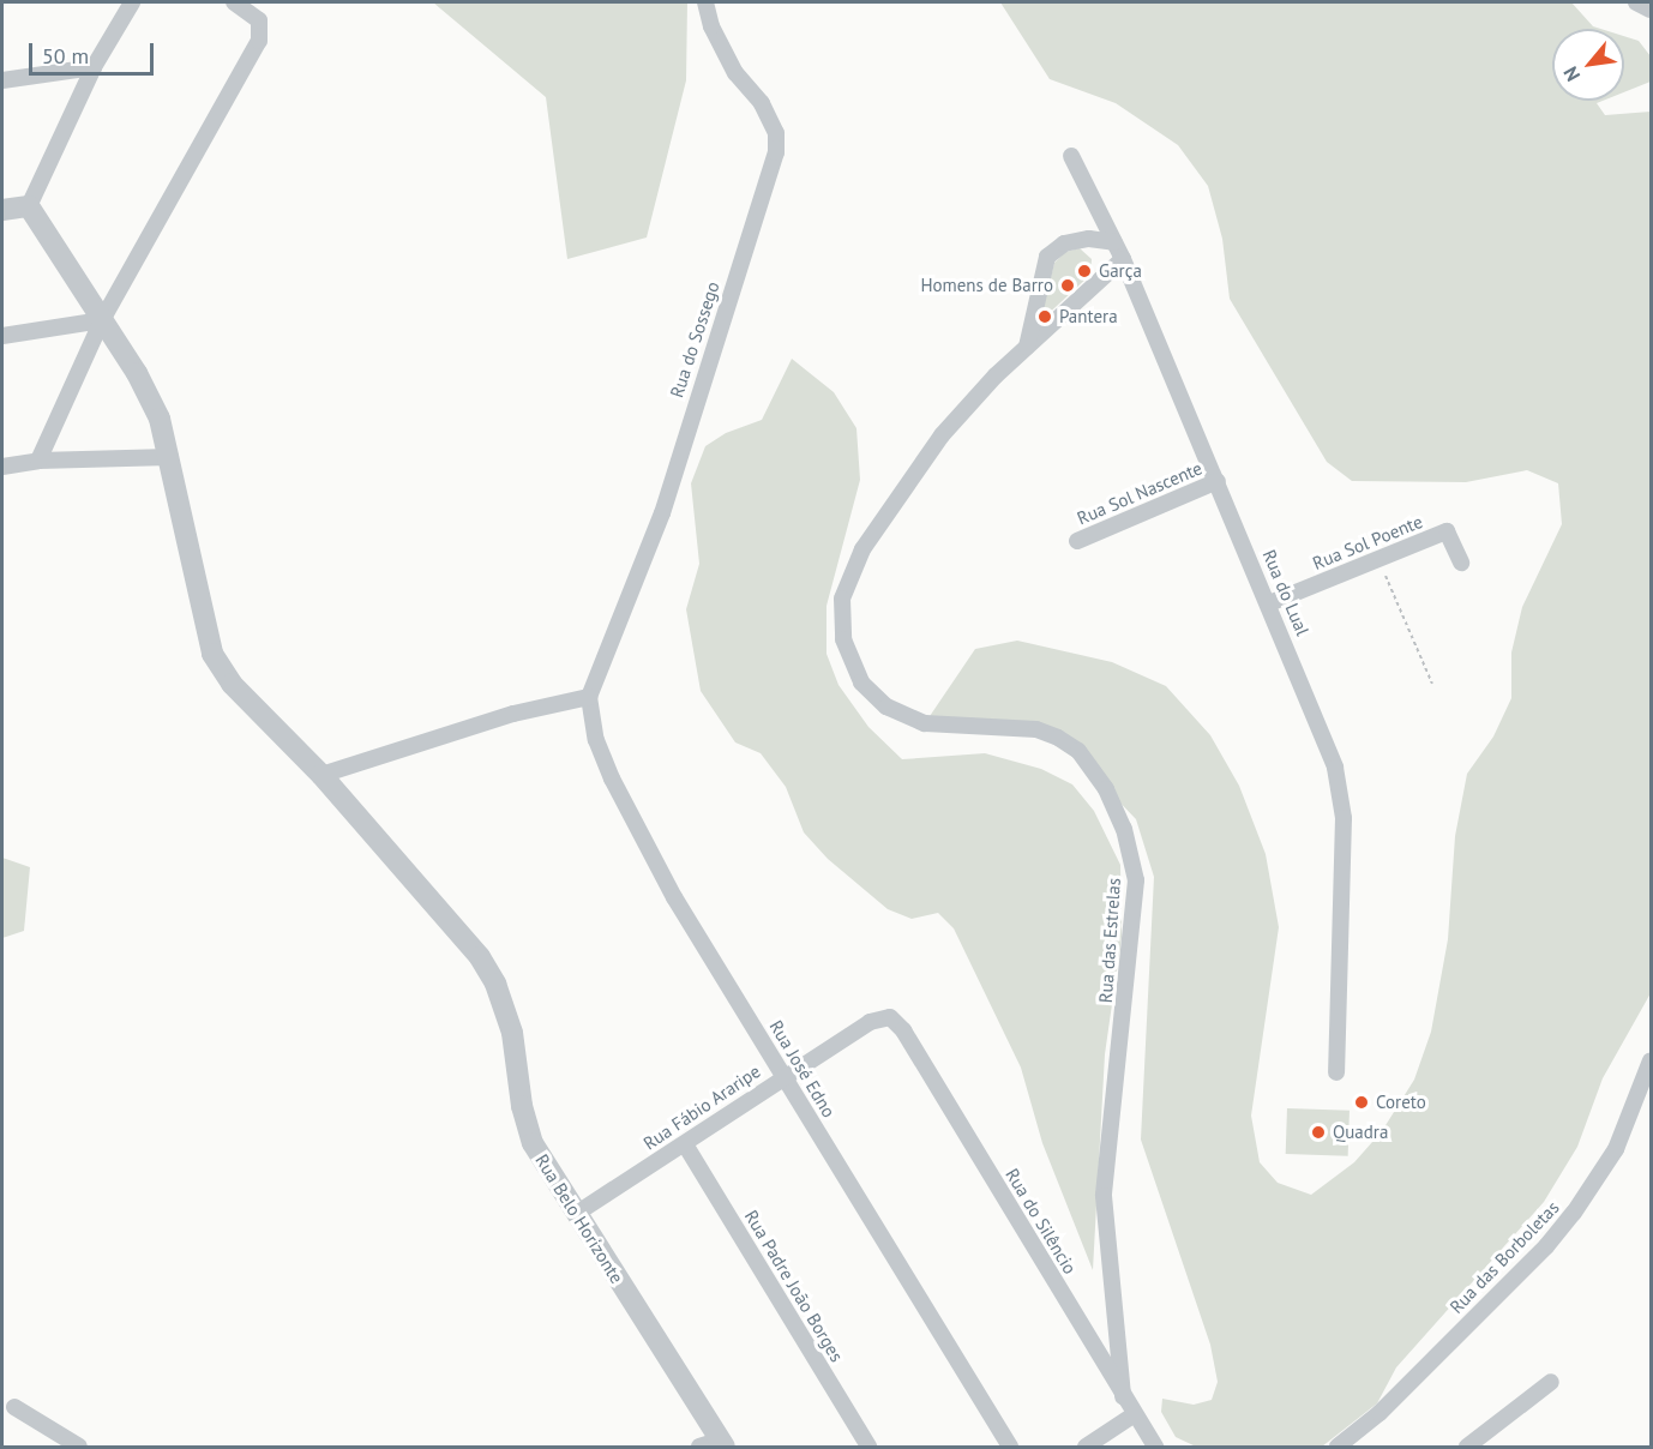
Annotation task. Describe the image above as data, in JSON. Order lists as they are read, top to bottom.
{
  "streets": {
    "street": [
      "Rua do Sossego",
      "Rua Sol Nascente",
      "Rua Sol Poente",
      "Rua do Lual",
      "Rua das Estrelas",
      "Rua José Edno",
      "Rua Fábio Araripe",
      "Rua Belo Horizonte",
      "Rua do Silêncio",
      "Rua das Borboletas",
      "Rua Padre João Borges"
    ]
  },
  "crossings": [
    ["Rua do Sossego", "Rua José Edno"],
    ["Rua Sol Nascente", "Rua do Lual"],
    ["Rua Sol Poente", "Rua do Lual"],
    ["Rua do Lual", "Rua das Estrelas"],
    ["Rua das Estrelas", "Rua do Silêncio"],
    ["Rua José Edno", "Rua Fábio Araripe"],
    ["Rua Fábio Araripe", "Rua Belo Horizonte"],
    ["Rua Fábio Araripe", "Rua do Silêncio"],
    ["Rua Fábio Araripe", "Rua Padre João Borges"]
  ],
  "places": [
    "Garça",
    "Homens de Barro",
    "Pantera",
    "Coreto",
    "Quadra"
  ],
  "scale_bar": "50 m",
  "north": "bottom left"
}
